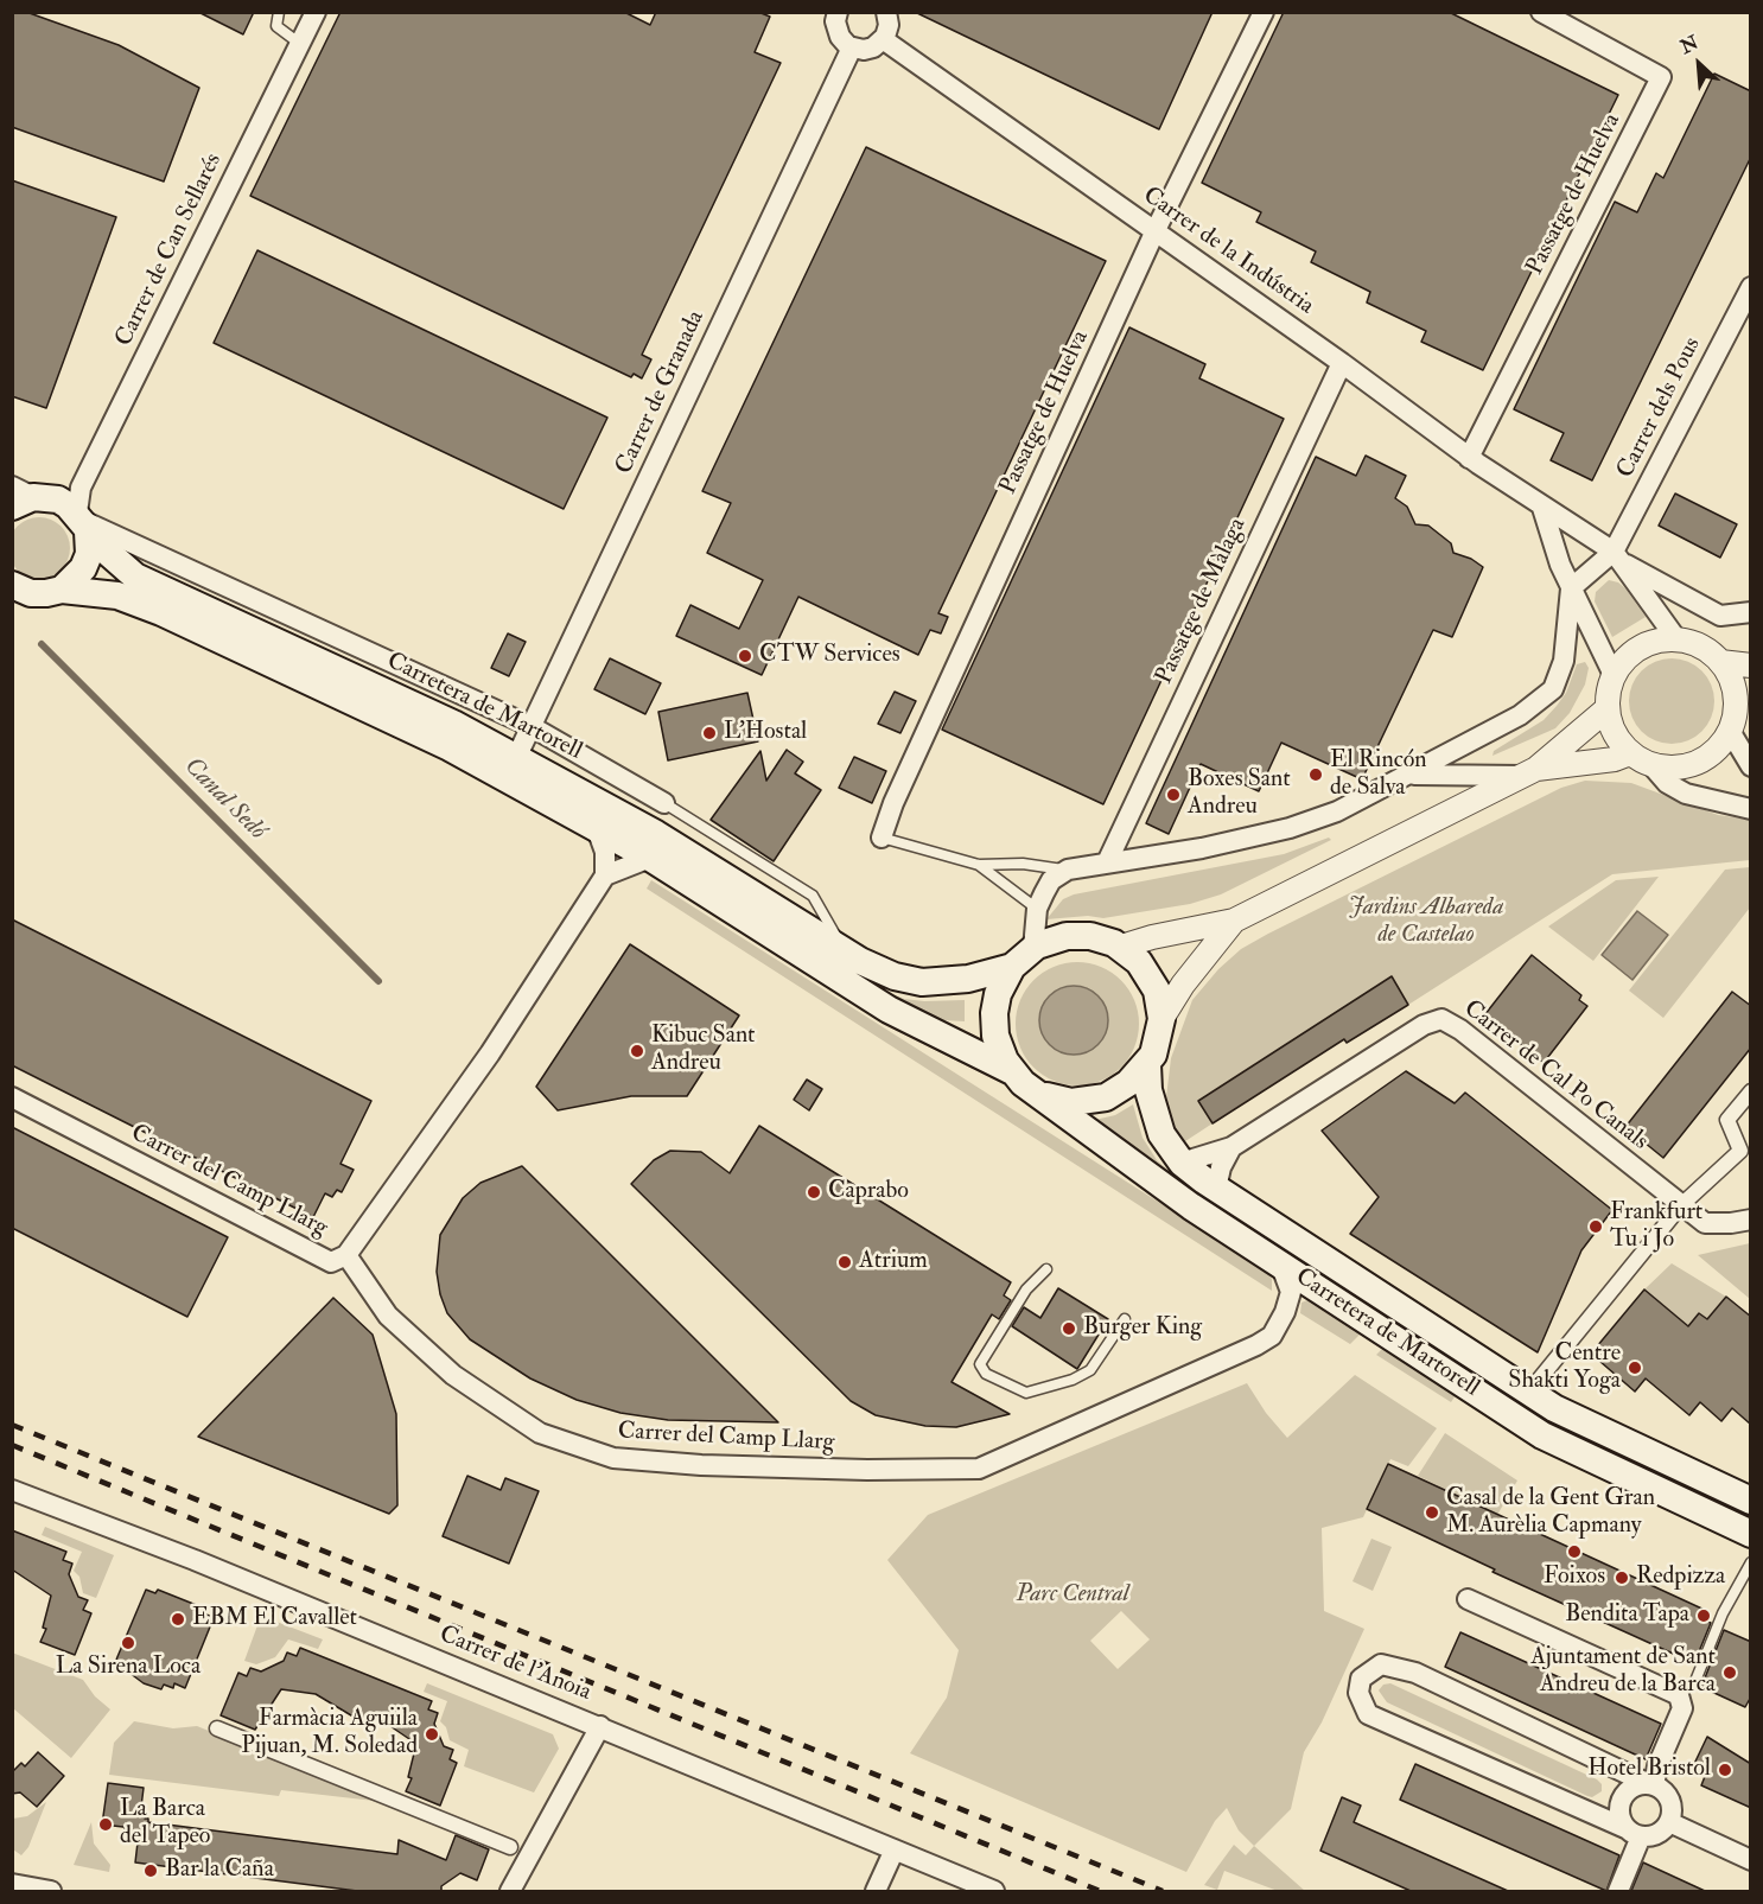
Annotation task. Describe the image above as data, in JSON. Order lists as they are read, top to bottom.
{
  "streets": {
    "main road": ["Carretera de Martorell"],
    "street": [
      "Passatge de Huelva",
      "Carrer de Can Sellarés",
      "Carrer de la Indústria",
      "Carrer de Granada",
      "Carrer dels Pous",
      "Passatge de Màlaga",
      "Carrer de Cal Po Canals",
      "Carrer del Camp Llarg",
      "Carrer de l'Anoia"
    ]
  },
  "crossings": [
    ["Passatge de Huelva", "Carrer de la Indústria"],
    ["Carrer de Can Sellarés", "Carretera de Martorell"],
    ["Carrer de la Indústria", "Carrer dels Pous"],
    ["Carrer de la Indústria", "Passatge de Màlaga"],
    ["Carrer de Granada", "Carretera de Martorell"],
    ["Carretera de Martorell", "Carrer de Cal Po Canals"],
    ["Carretera de Martorell", "Carrer del Camp Llarg"]
  ],
  "water": ["Canal Sedó"],
  "parks": ["Jardins Albareda de Castelao", "Parc Central"],
  "places": [
    "CTW Services",
    "L'Hostal",
    "El Rincón de Salva",
    "Boxes Sant Andreu",
    "Kibuc Sant Andreu",
    "Caprabo",
    "Frankfurt Tu i Jo",
    "Atrium",
    "Burger King",
    "Centre Shakti Yoga",
    "Casal de la Gent Gran M. Aurèlia Capmany",
    "Foixos",
    "Redpizza",
    "Bendita Tapa",
    "EBM El Cavallet",
    "La Sirena Loca",
    "Ajuntament de Sant Andreu de la Barca",
    "Farmàcia Aguiila Pijuan, M. Soledad",
    "Hotel Bristol",
    "La Barca del Tapeo",
    "Bar la Caña"
  ],
  "north": "top left"
}
